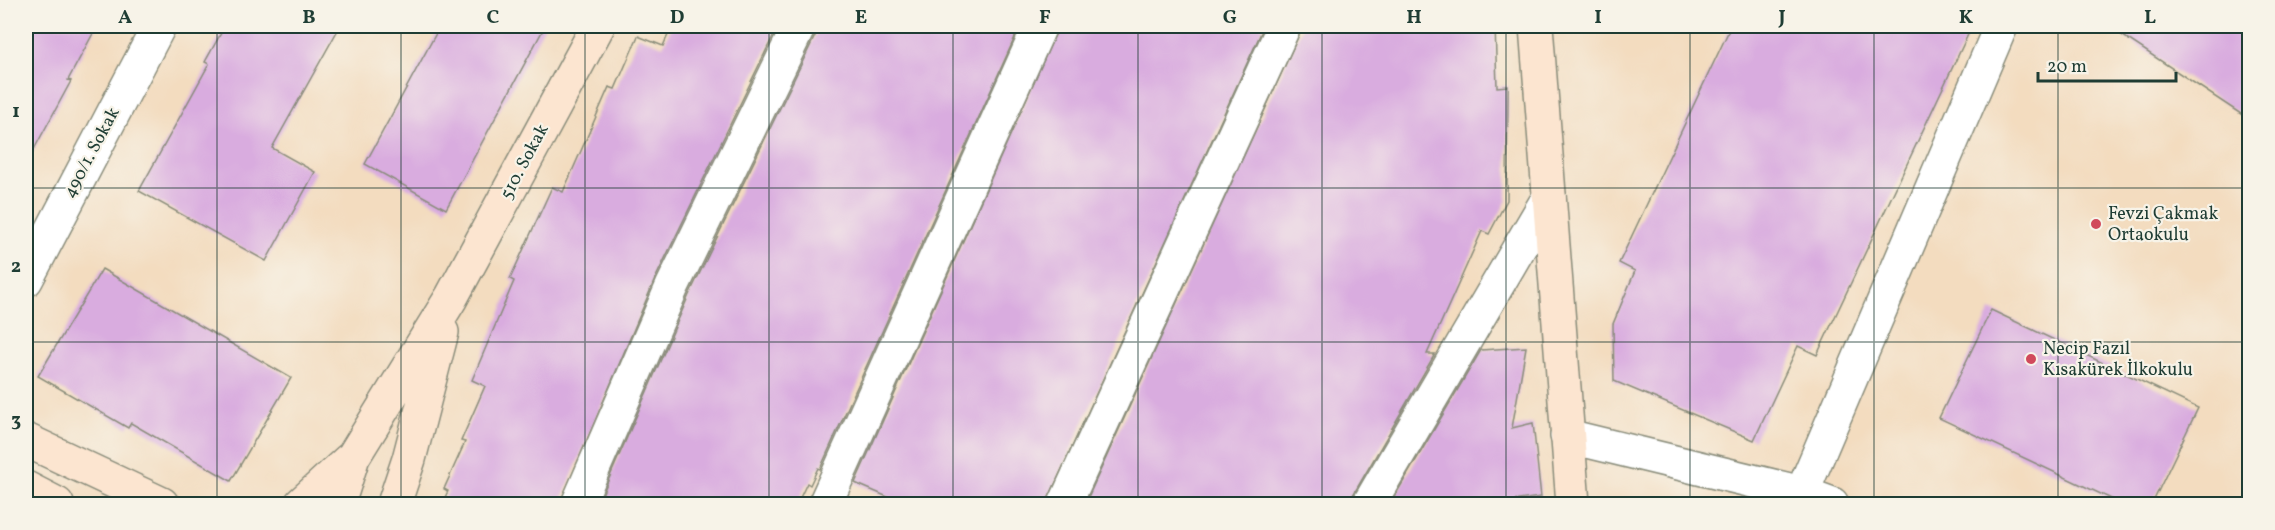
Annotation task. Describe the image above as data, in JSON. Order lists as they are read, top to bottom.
{
  "streets": {
    "main road": ["510. Sokak"],
    "street": ["490/1. Sokak"]
  },
  "places": ["Fevzi Çakmak Ortaokulu", "Necip Fazıl Kısakürek İlkokulu"],
  "scale_bar": "20 m",
  "grid": {
    "columns": [
      "A",
      "B",
      "C",
      "D",
      "E",
      "F",
      "G",
      "H",
      "I",
      "J",
      "K",
      "L"
    ],
    "rows": ["1", "2", "3"]
  }
}
